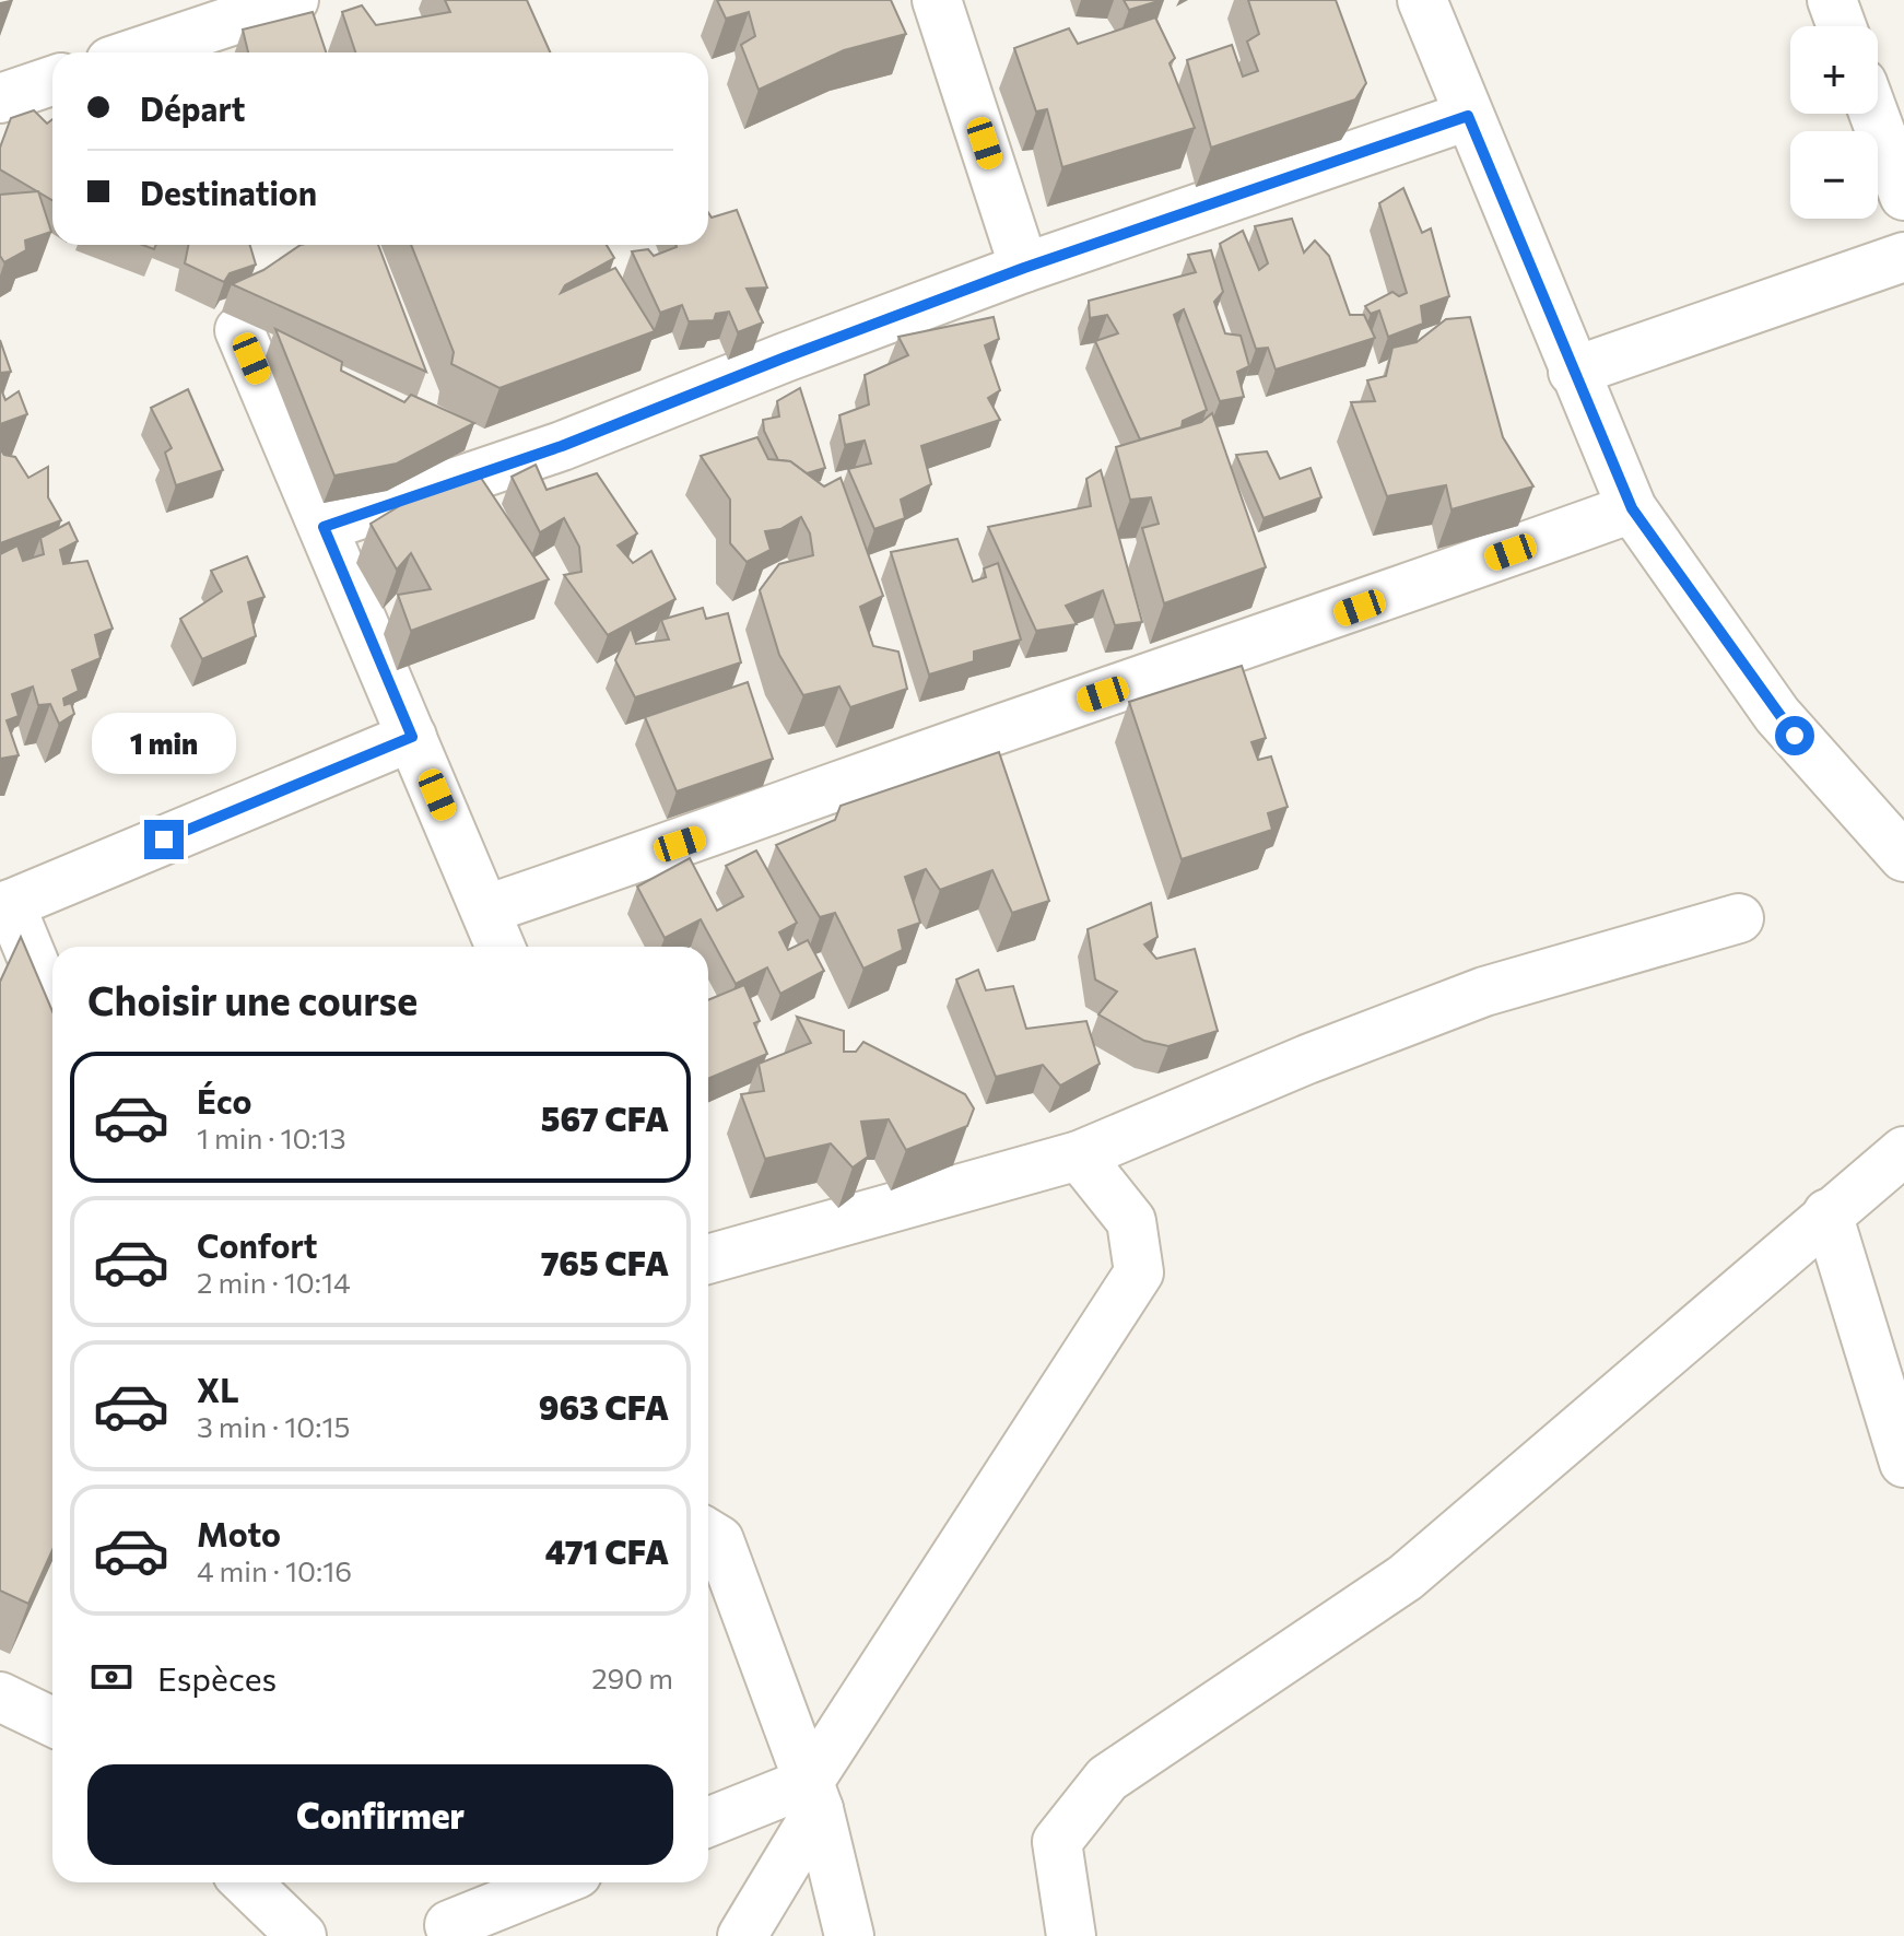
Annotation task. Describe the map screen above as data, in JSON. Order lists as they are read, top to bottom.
{
  "page": {
    "map_buttons": ["+", "−"],
    "banner": ["Départ", "Destination"],
    "bubble": "1 min",
    "heading": "Choisir une course",
    "list": [
      {
        "name": "Éco",
        "note": "1 min · 10:13",
        "value": "567 CFA"
      },
      {
        "name": "Confort",
        "note": "2 min · 10:14",
        "value": "765 CFA"
      },
      {
        "name": "XL",
        "note": "3 min · 10:15",
        "value": "963 CFA"
      },
      {
        "name": "Moto",
        "note": "4 min · 10:16",
        "value": "471 CFA"
      }
    ],
    "pay": ["Espèces", "290 m"],
    "buttons": "Confirmer"
  }
}
